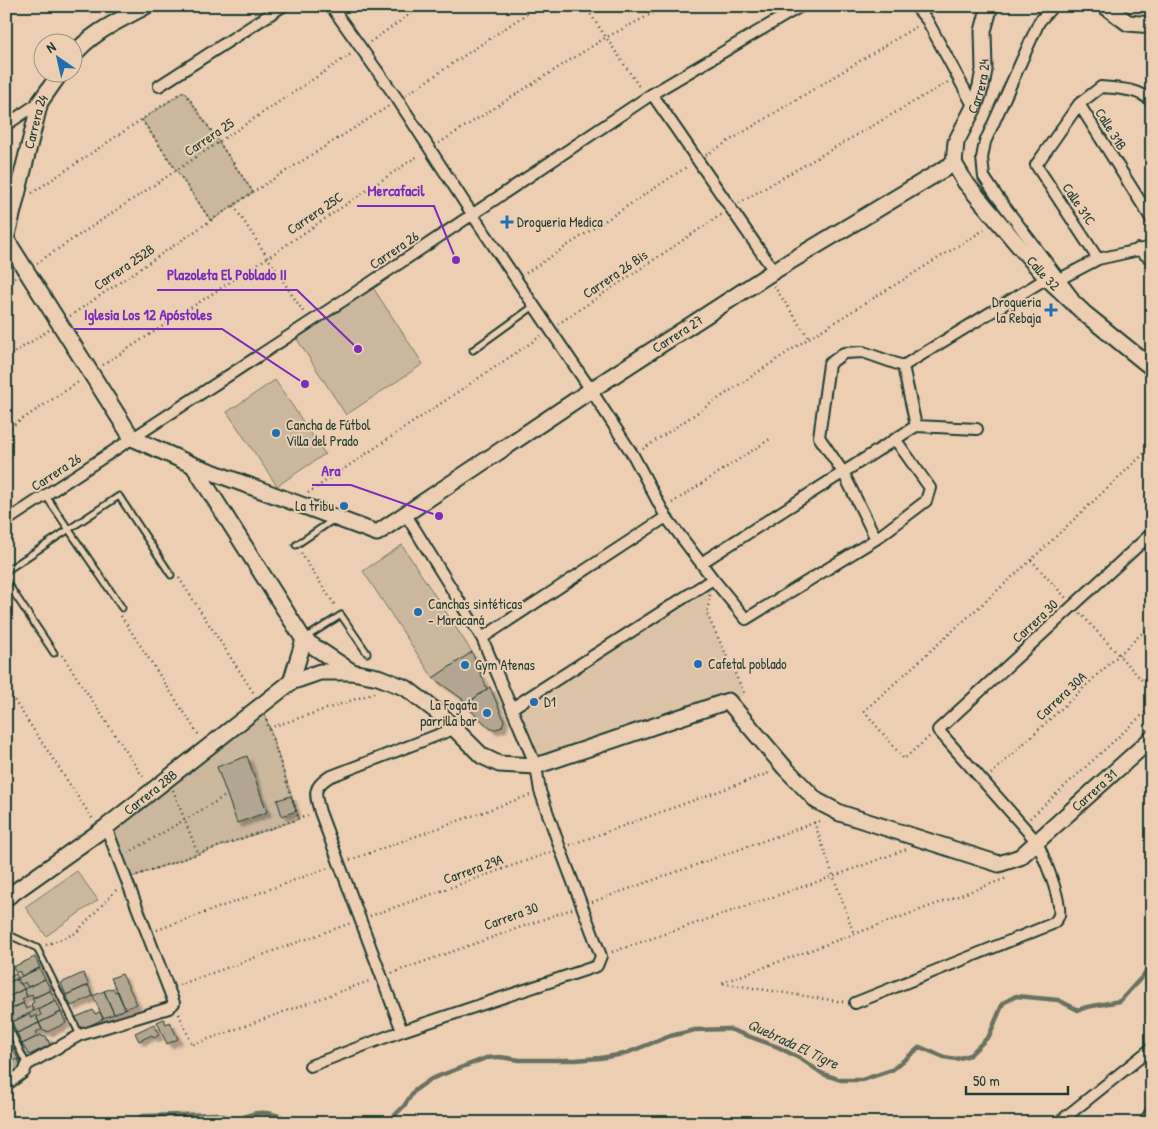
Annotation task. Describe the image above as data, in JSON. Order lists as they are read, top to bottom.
{
  "streets": {
    "street": [
      "Carrera 24",
      "Calle 31B",
      "Calle 31C",
      "Carrera 26",
      "Calle 32",
      "Carrera 27",
      "Carrera 30",
      "Carrera 31",
      "Carrera 28B"
    ],
    "path": [
      "Carrera 25",
      "Carrera 25C",
      "Carrera 252B",
      "Carrera 26 Bis",
      "Carrera 30A",
      "Carrera 29A"
    ]
  },
  "crossings": [
    ["Carrera 24", "Calle 32"],
    ["Carrera 24", "Carrera 27"],
    ["Calle 31B", "Calle 31C"],
    ["Carrera 25", "Carrera 252B"],
    ["Calle 32", "Carrera 27"],
    ["Carrera 30", "Carrera 31"],
    ["Carrera 31", "Carrera 29A"]
  ],
  "water": ["Quebrada El Tigre"],
  "places": {
    "health": ["Drogueria Medica", "Drogueria la Rebaja"],
    "other": [
      "Mercafacil",
      "Plazoleta El Poblado II",
      "Iglesia Los 12 Apóstoles",
      "Cancha de Fútbol Villa del Prado",
      "La tribu",
      "Ara",
      "Canchas sintéticas - Maracaná",
      "Cafetal poblado",
      "Gym Atenas",
      "D1",
      "La Fogata parrilla bar"
    ]
  },
  "scale_bar": "50 m",
  "north": "top left"
}
